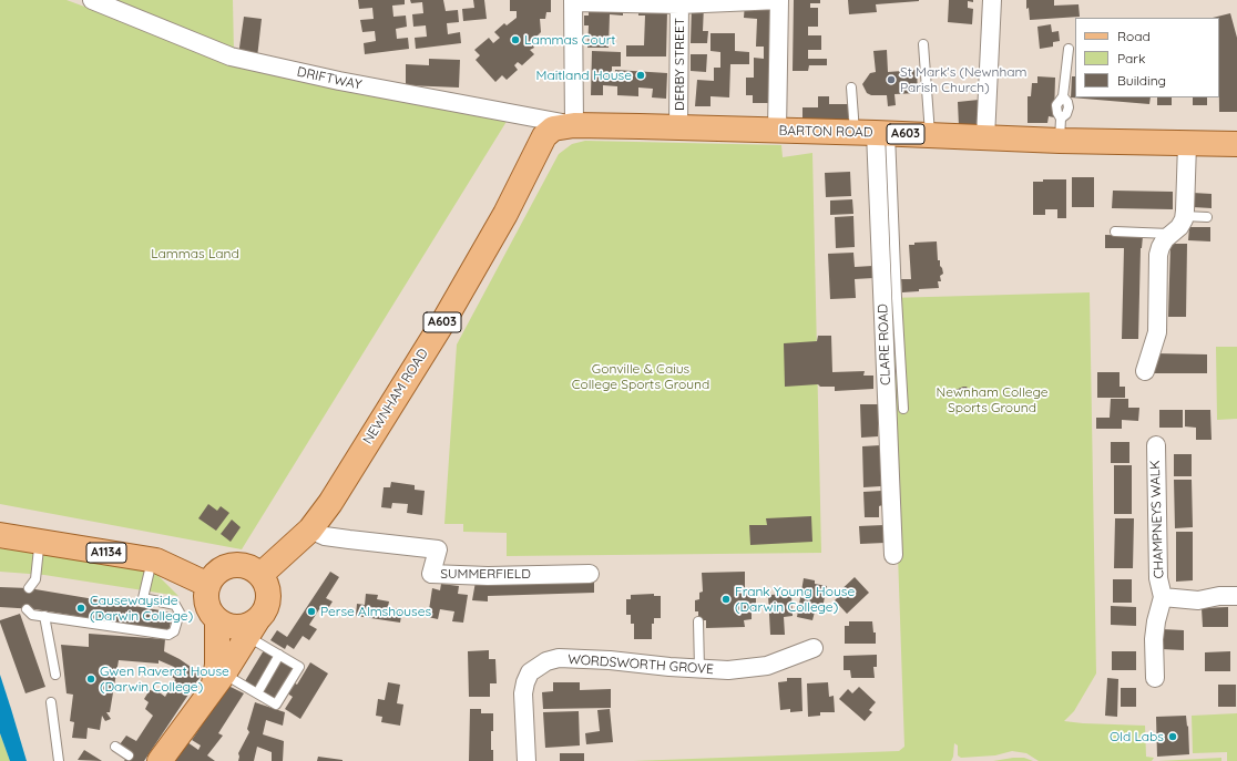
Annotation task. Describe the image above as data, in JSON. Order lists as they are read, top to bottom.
{
  "streets": {
    "main road": [
      "BARTON ROAD",
      "A603",
      "NEWNHAM ROAD",
      "A1134"
    ],
    "street": [
      "DERBY STREET",
      "DRIFTWAY",
      "CLARE ROAD",
      "CHAMPNEYS WALK",
      "SUMMERFIELD",
      "WORDSWORTH GROVE"
    ]
  },
  "crossings": [
    ["DERBY STREET", "BARTON ROAD"],
    ["DRIFTWAY", "BARTON ROAD"],
    ["DRIFTWAY", "NEWNHAM ROAD"],
    ["BARTON ROAD", "CLARE ROAD"],
    ["BARTON ROAD", "NEWNHAM ROAD"],
    ["NEWNHAM ROAD", "A1134"],
    ["NEWNHAM ROAD", "SUMMERFIELD"]
  ],
  "parks": ["Lammas Land", "Gonville & Caius College Sports Ground", "Newnham College Sports Ground"],
  "places": [
    "Lammas Court",
    "Maitland House",
    "St Mark's (Newnham Parish Church)",
    "Frank Young House (Darwin College)",
    "Causewayside (Darwin College)",
    "Perse Almshouses",
    "Gwen Raverat House (Darwin College)",
    "Old Labs"
  ],
  "legend": ["Road", "Park", "Building"]
}
